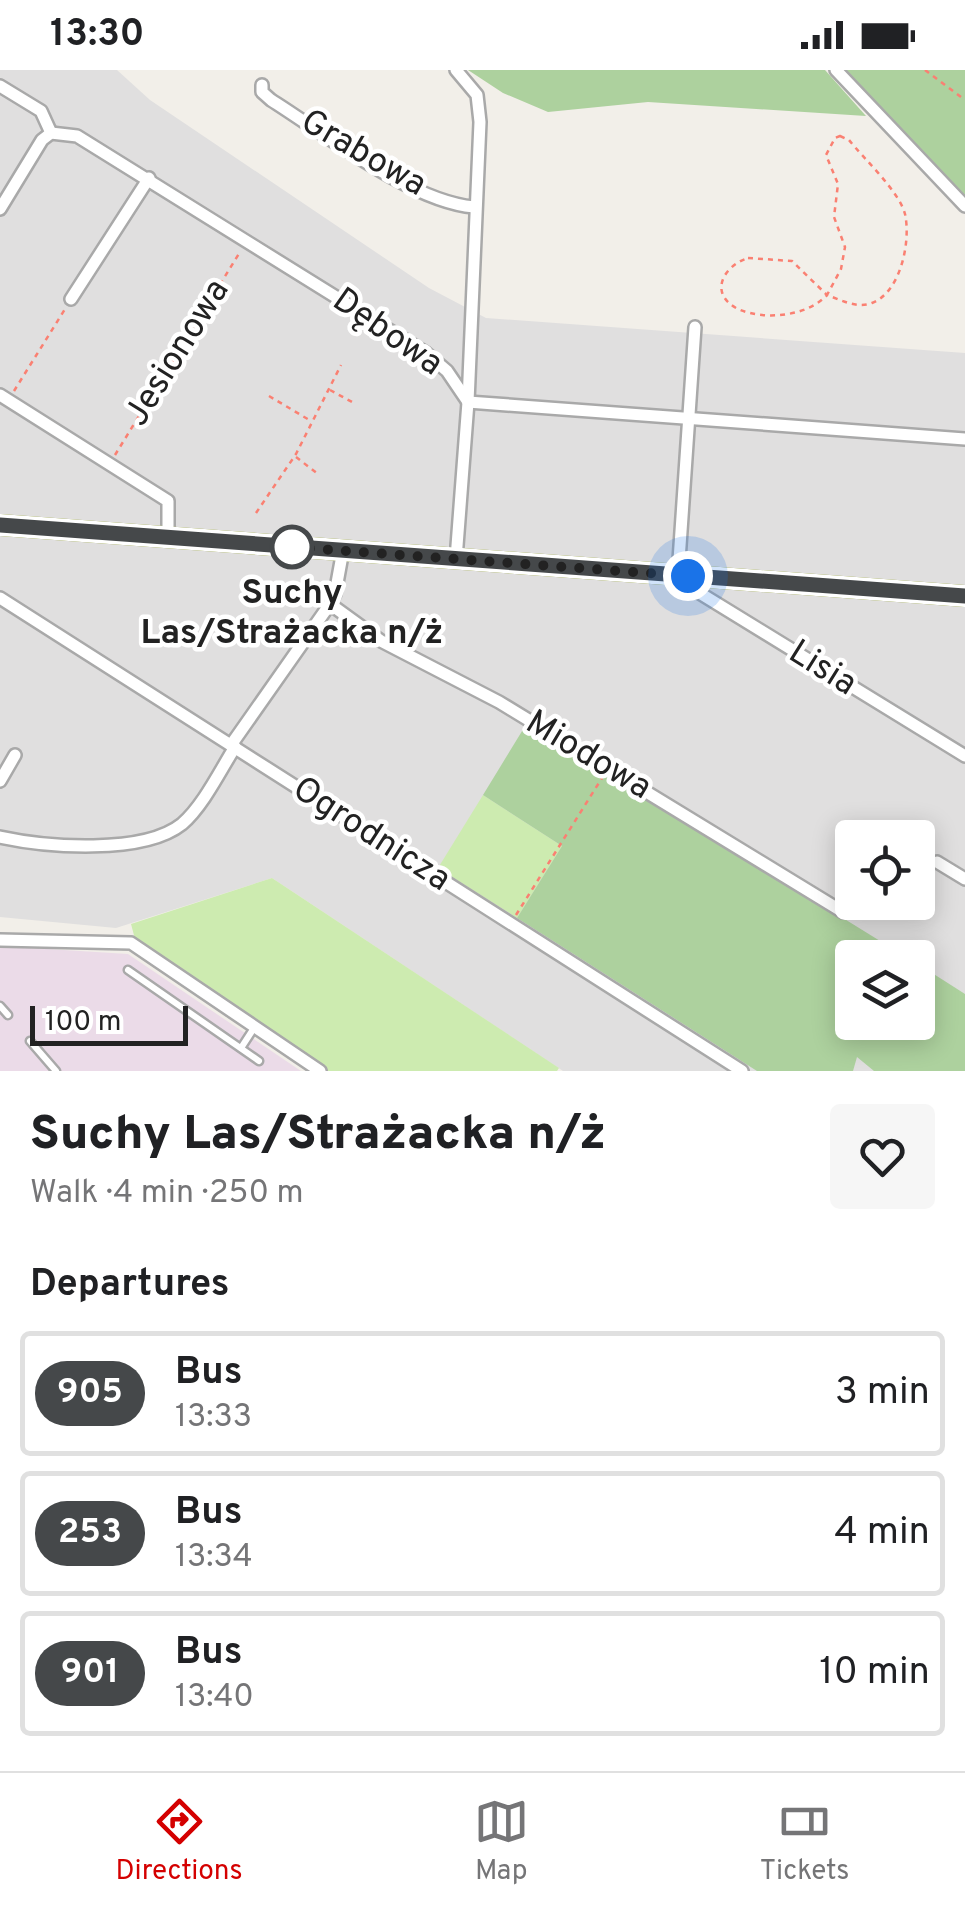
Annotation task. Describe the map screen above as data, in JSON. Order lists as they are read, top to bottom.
{
  "streets": {
    "street": [
      "Grabowa",
      "Dębowa",
      "Jesionowa",
      "Lisia",
      "Miodowa",
      "Ogrodnicza"
    ]
  },
  "crossings": [
    ["Grabowa", "Dębowa"],
    ["Dębowa", "Jesionowa"]
  ],
  "places": ["Suchy Las/Strażacka n/ż"],
  "lines": ["bus line 905"],
  "scale_bar": "100 m",
  "page": {
    "status": "13:30",
    "scale": "100 m",
    "heading": [
      ["Suchy Las/Strażacka n/ż", "Walk · 4 min · 250 m"],
      "Departures"
    ],
    "list": [
      {
        "mark": "905",
        "name": "Bus",
        "note": "13:33",
        "value": "3 min"
      },
      {
        "mark": "253",
        "name": "Bus",
        "note": "13:34",
        "value": "4 min"
      },
      {
        "mark": "901",
        "name": "Bus",
        "note": "13:40",
        "value": "10 min"
      }
    ],
    "tabs": ["Directions", "Map", "Tickets"]
  }
}
